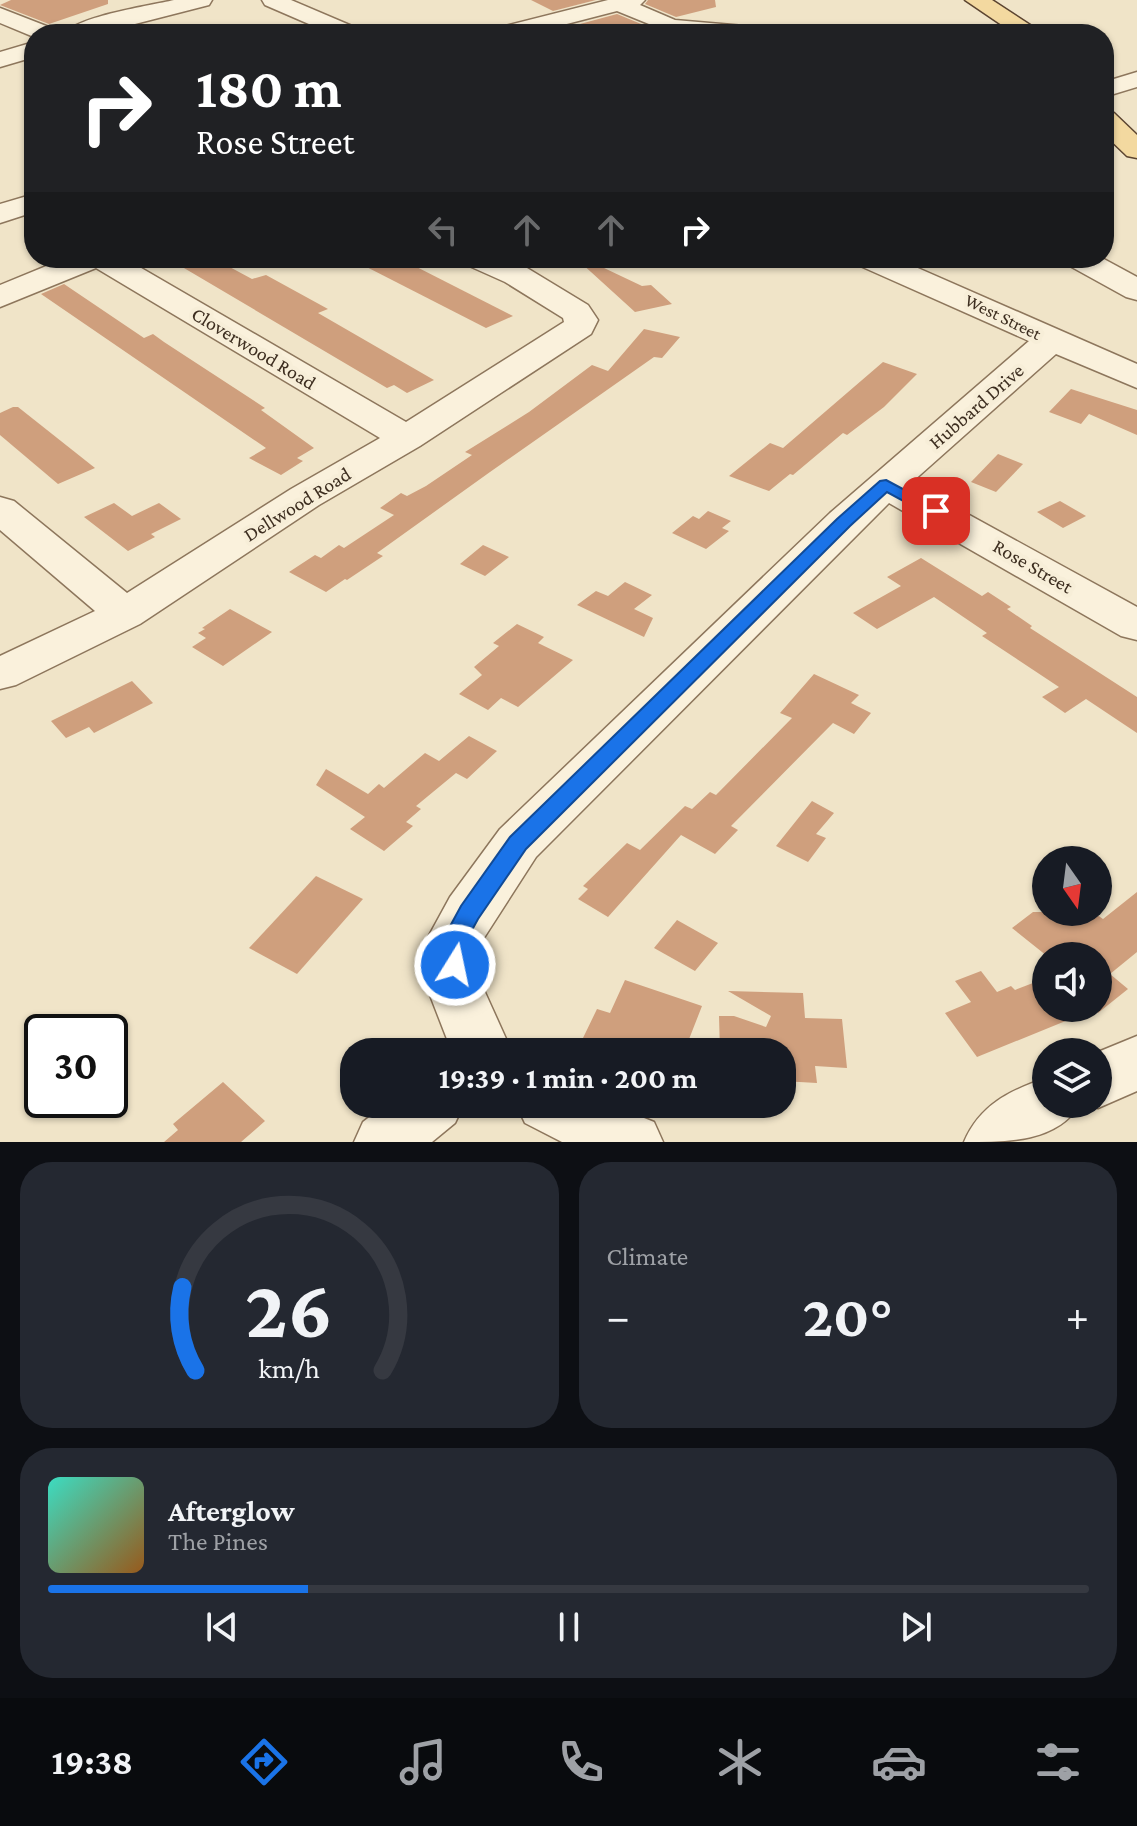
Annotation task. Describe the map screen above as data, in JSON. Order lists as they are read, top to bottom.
{
  "streets": {
    "street": [
      "West Street",
      "Cloverwood Road",
      "Hubbard Drive",
      "Dellwood Road",
      "Rose Street"
    ]
  },
  "crossings": [
    ["West Street", "Hubbard Drive"],
    ["Cloverwood Road", "Dellwood Road"],
    ["Hubbard Drive", "Rose Street"]
  ],
  "north": "bottom",
  "page": {
    "turn": ["180 m", "Rose Street"],
    "limit": "30",
    "trip": "19:39 · 1 min · 200 m",
    "tile": "Climate",
    "heat": ["−", "20°", "+"],
    "song": ["Afterglow", "The Pines"],
    "tabs": "19:38",
    "gauge": ["26", "km/h"]
  }
}
